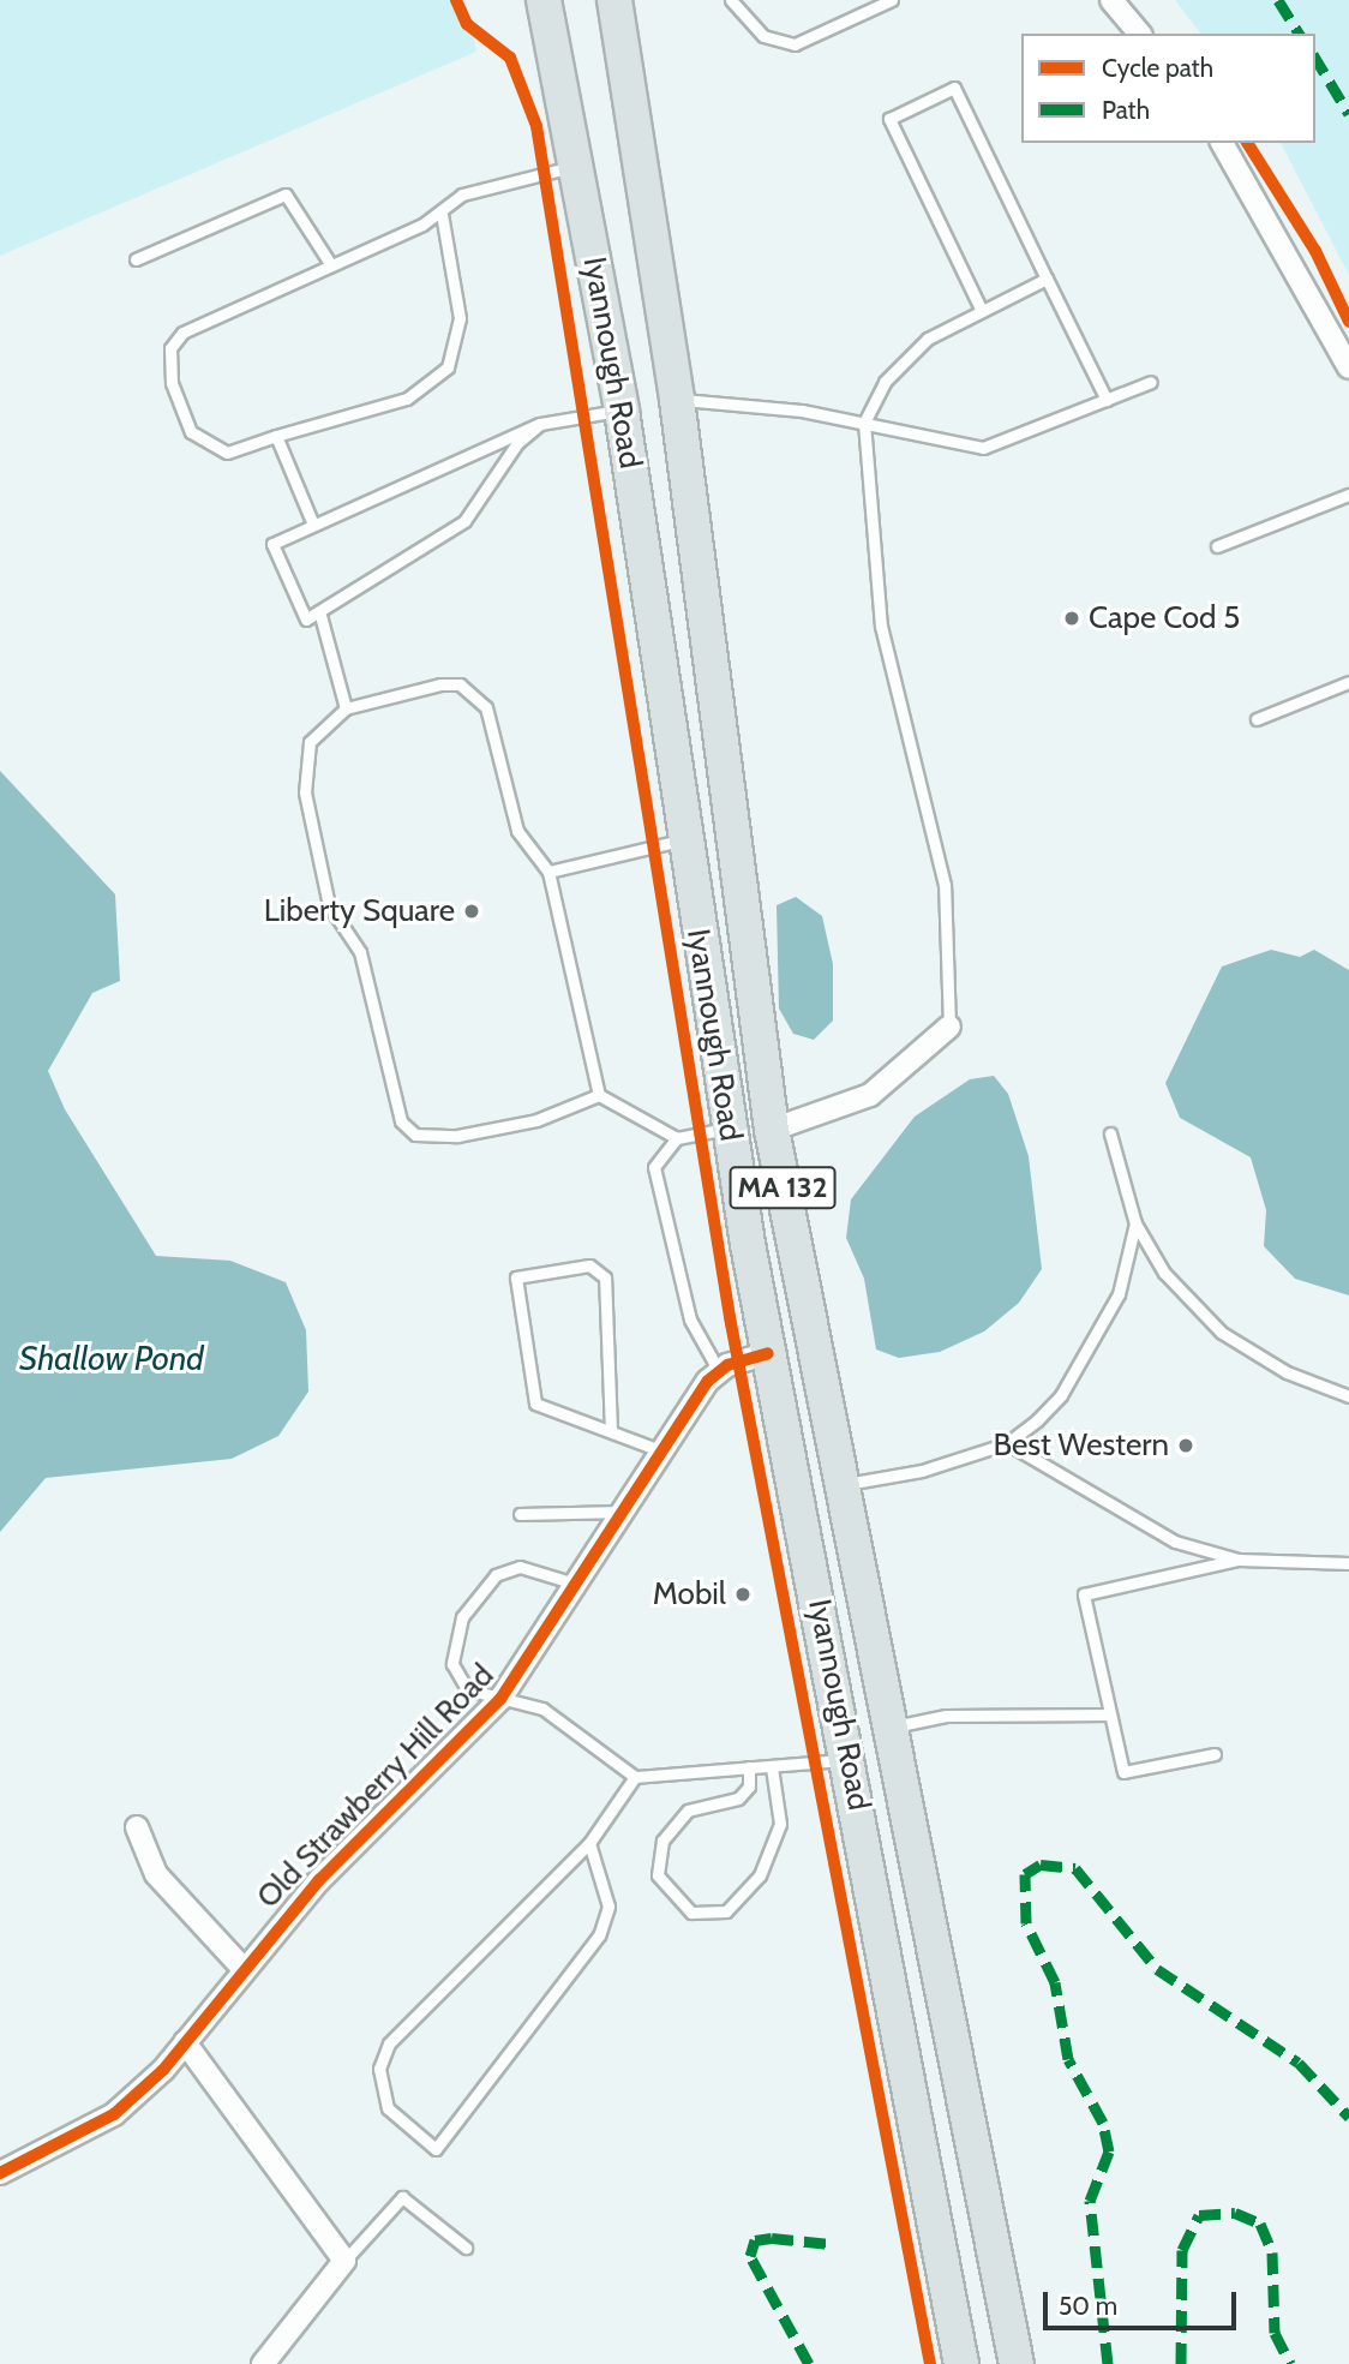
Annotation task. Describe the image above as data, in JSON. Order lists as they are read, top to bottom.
{
  "streets": {
    "main road": ["Iyannough Road", "MA 132"],
    "street": ["Old Strawberry Hill Road"]
  },
  "water": ["Shallow Pond"],
  "places": [
    "Cape Cod 5",
    "Liberty Square",
    "Best Western",
    "Mobil"
  ],
  "legend": ["Cycle path", "Path"],
  "scale_bar": "50 m"
}
